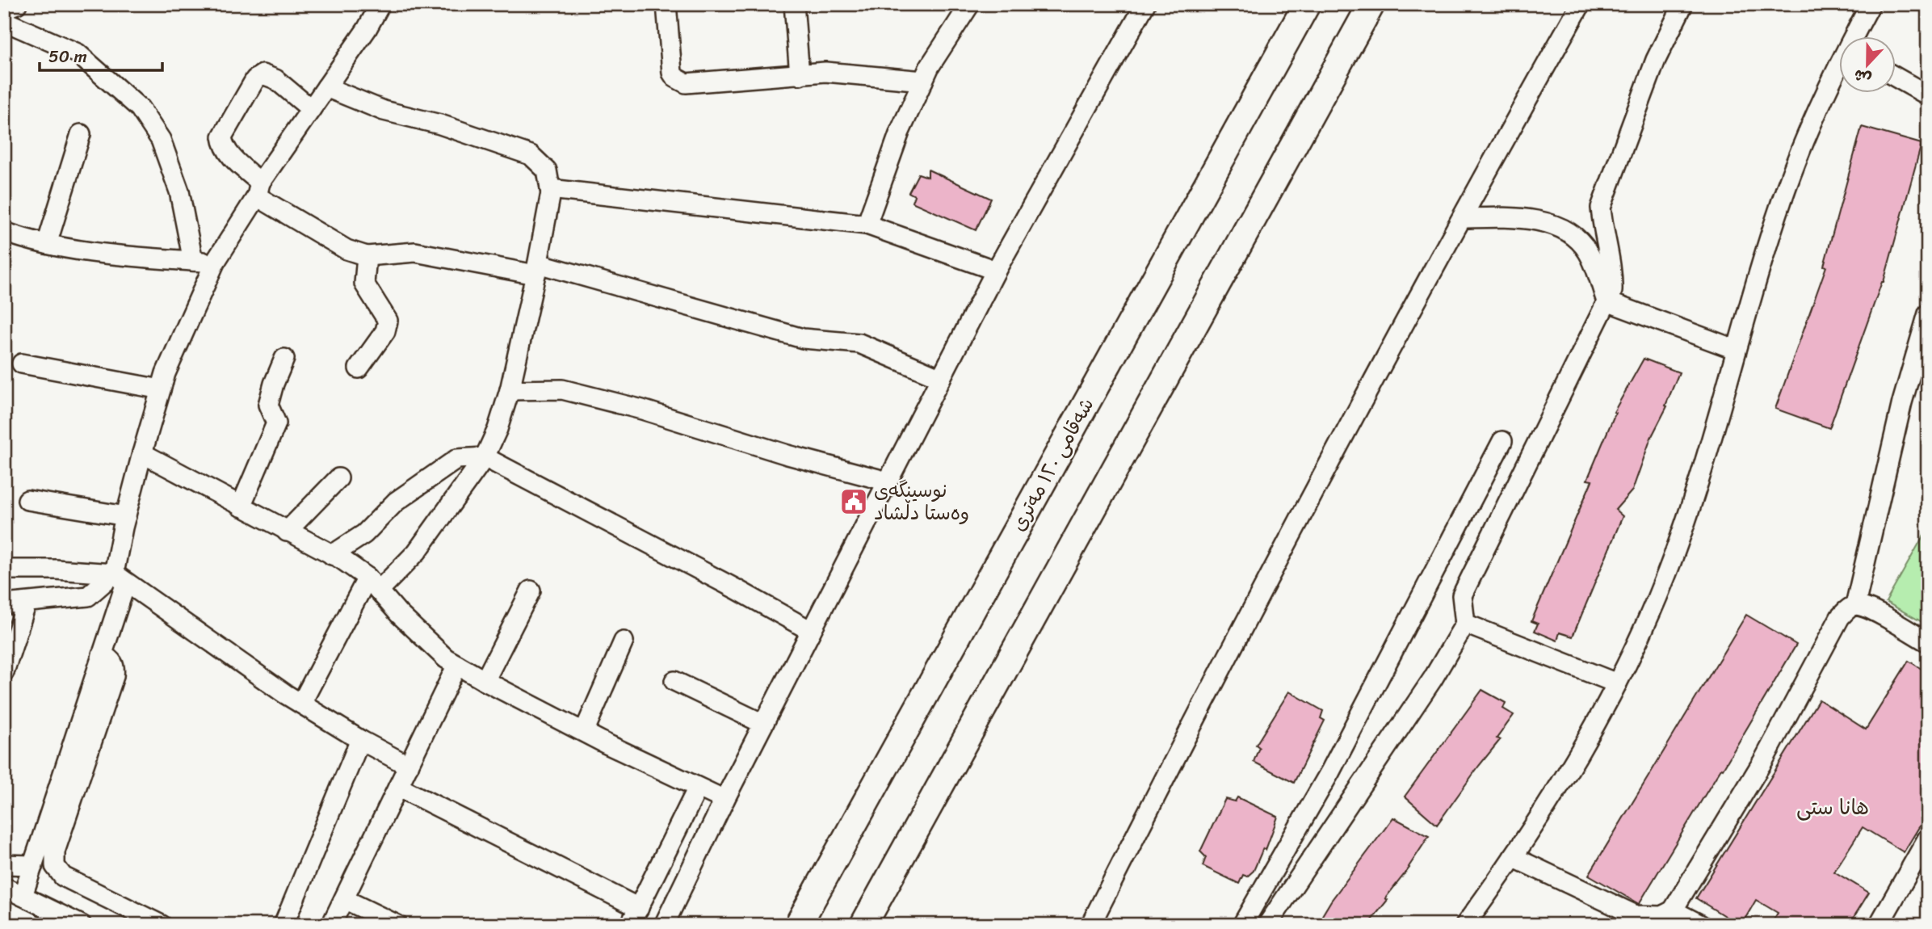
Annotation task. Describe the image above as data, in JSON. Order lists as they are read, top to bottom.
{
  "streets": {
    "highway": ["شەقامی ١٢٠ مەتری"]
  },
  "districts": ["هانا ستى"],
  "places": {
    "public building": ["نوسینگەی وەستا دڵشاد"]
  },
  "scale_bar": "50 m",
  "north": "bottom"
}
